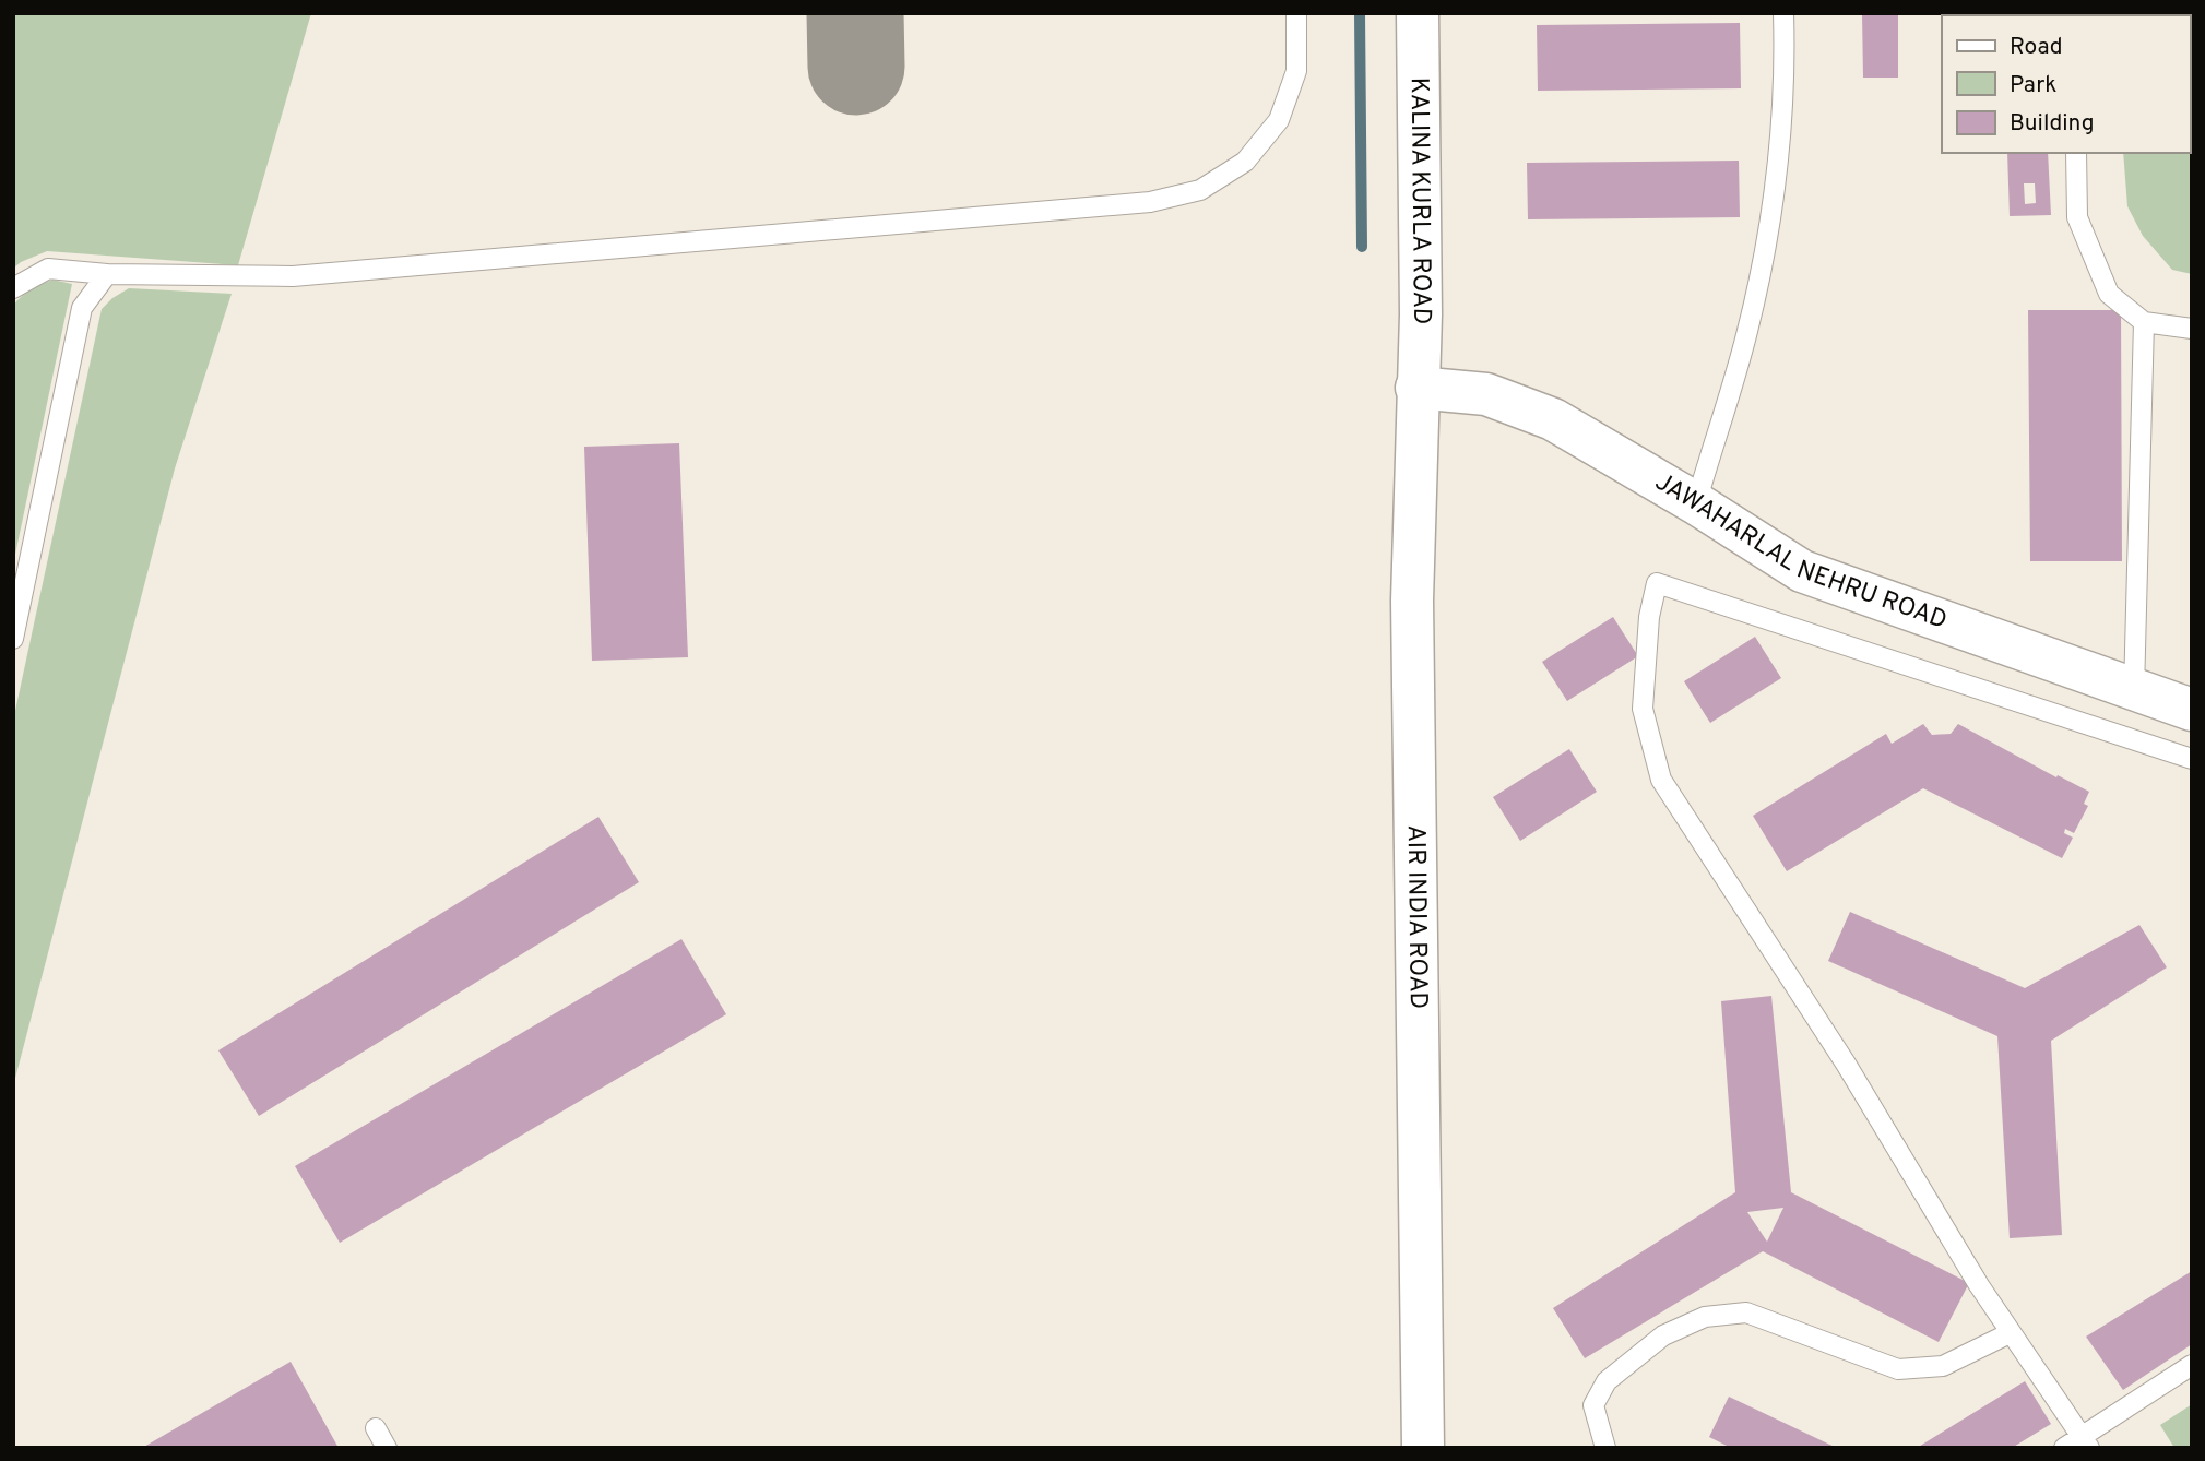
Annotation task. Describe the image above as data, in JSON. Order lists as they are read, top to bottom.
{
  "streets": {
    "street": ["KALINA KURLA ROAD", "JAWAHARLAL NEHRU ROAD", "AIR INDIA ROAD"]
  },
  "crossings": [
    ["KALINA KURLA ROAD", "JAWAHARLAL NEHRU ROAD"],
    ["KALINA KURLA ROAD", "AIR INDIA ROAD"],
    ["JAWAHARLAL NEHRU ROAD", "AIR INDIA ROAD"]
  ],
  "legend": ["Road", "Park", "Building"]
}
